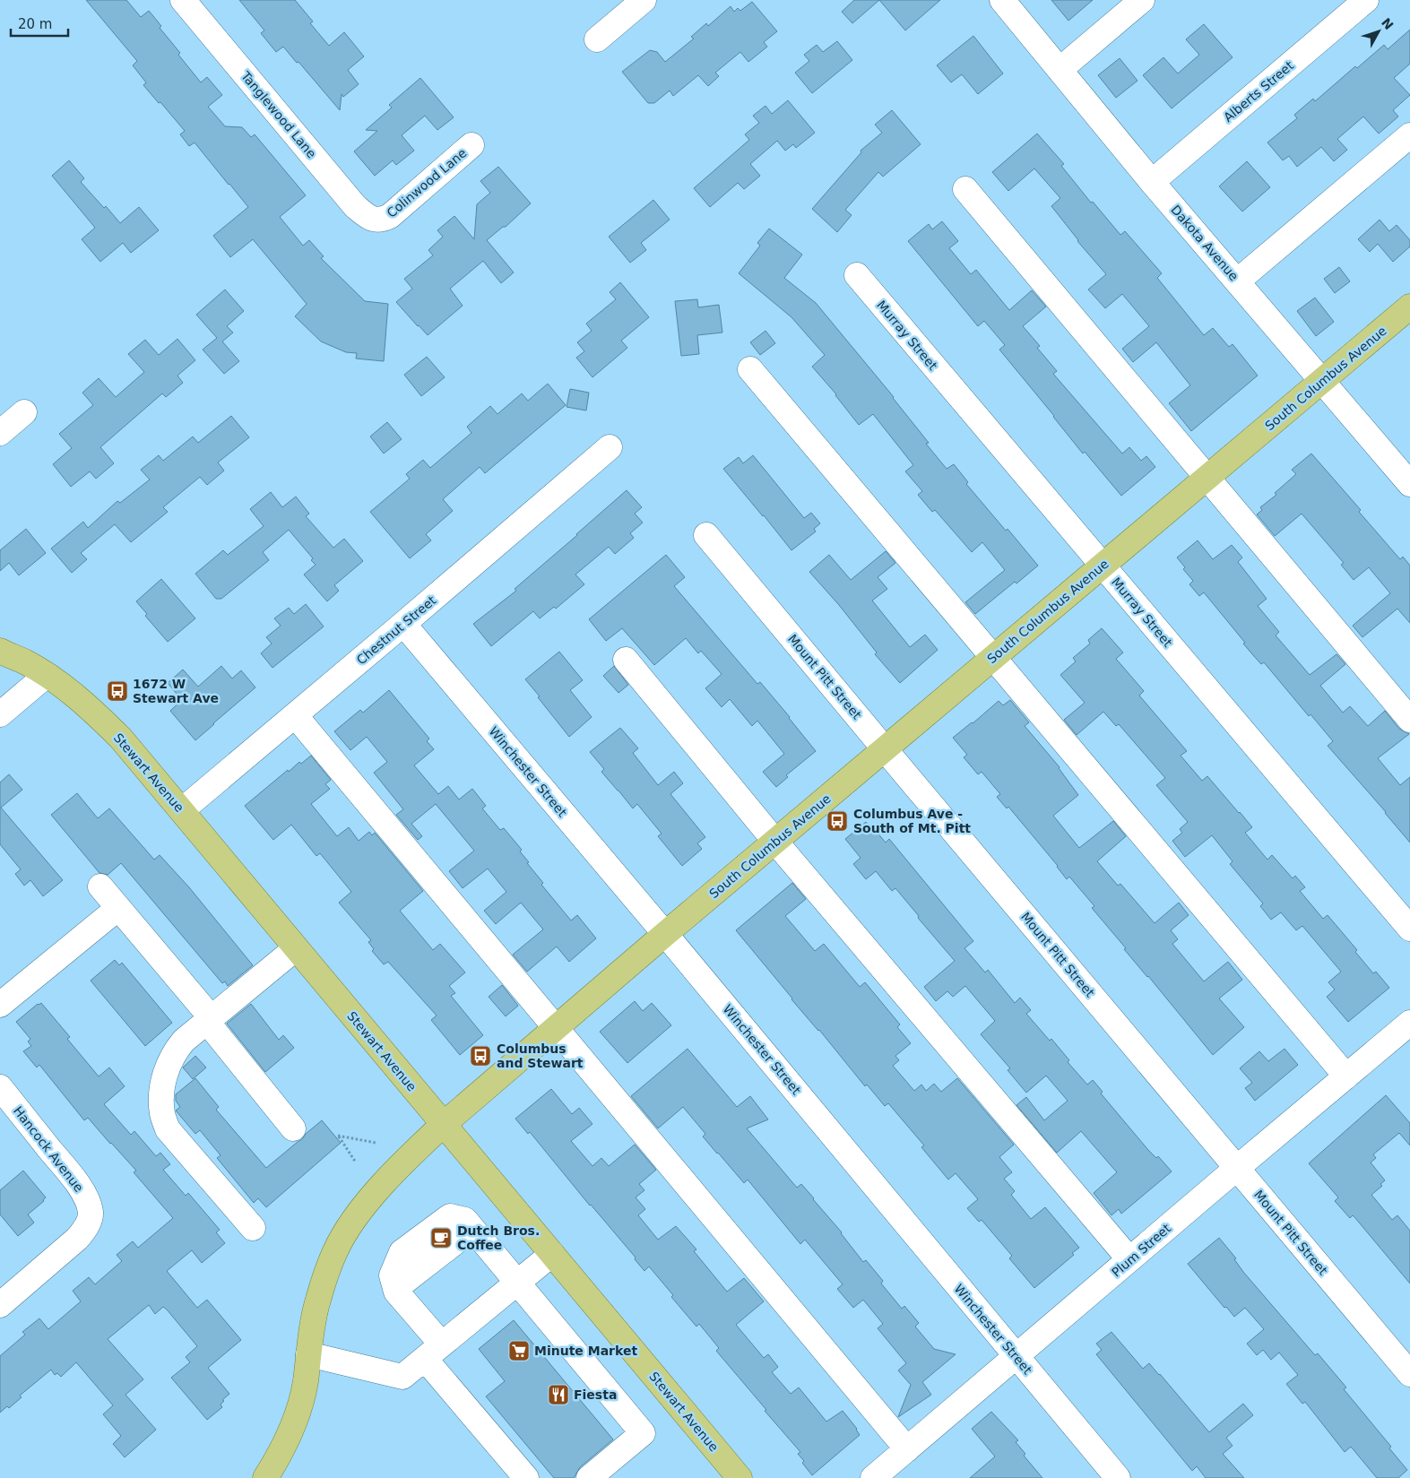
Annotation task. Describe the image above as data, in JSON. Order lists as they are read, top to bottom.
{
  "streets": {
    "main road": ["South Columbus Avenue", "Stewart Avenue"],
    "street": [
      "Alberts Street",
      "Tanglewood Lane",
      "Colinwood Lane",
      "Dakota Avenue",
      "Murray Street",
      "Chestnut Street",
      "Mount Pitt Street",
      "Winchester Street",
      "Hancock Avenue",
      "Plum Street"
    ]
  },
  "crossings": [
    ["Alberts Street", "Dakota Avenue"],
    ["Tanglewood Lane", "Colinwood Lane"],
    ["Dakota Avenue", "South Columbus Avenue"],
    ["Murray Street", "South Columbus Avenue"],
    ["South Columbus Avenue", "Mount Pitt Street"],
    ["South Columbus Avenue", "Winchester Street"],
    ["South Columbus Avenue", "Stewart Avenue"],
    ["Chestnut Street", "Winchester Street"],
    ["Chestnut Street", "Stewart Avenue"],
    ["Mount Pitt Street", "Plum Street"],
    ["Winchester Street", "Plum Street"]
  ],
  "places": {
    "bus stop": ["1672 W Stewart Ave", "Columbus Ave - South of Mt. Pitt", "Columbus and Stewart"],
    "cafe": ["Dutch Bros. Coffee"],
    "supermarket": ["Minute Market"],
    "restaurant": ["Fiesta"]
  },
  "scale_bar": "20 m",
  "north": "top right"
}
